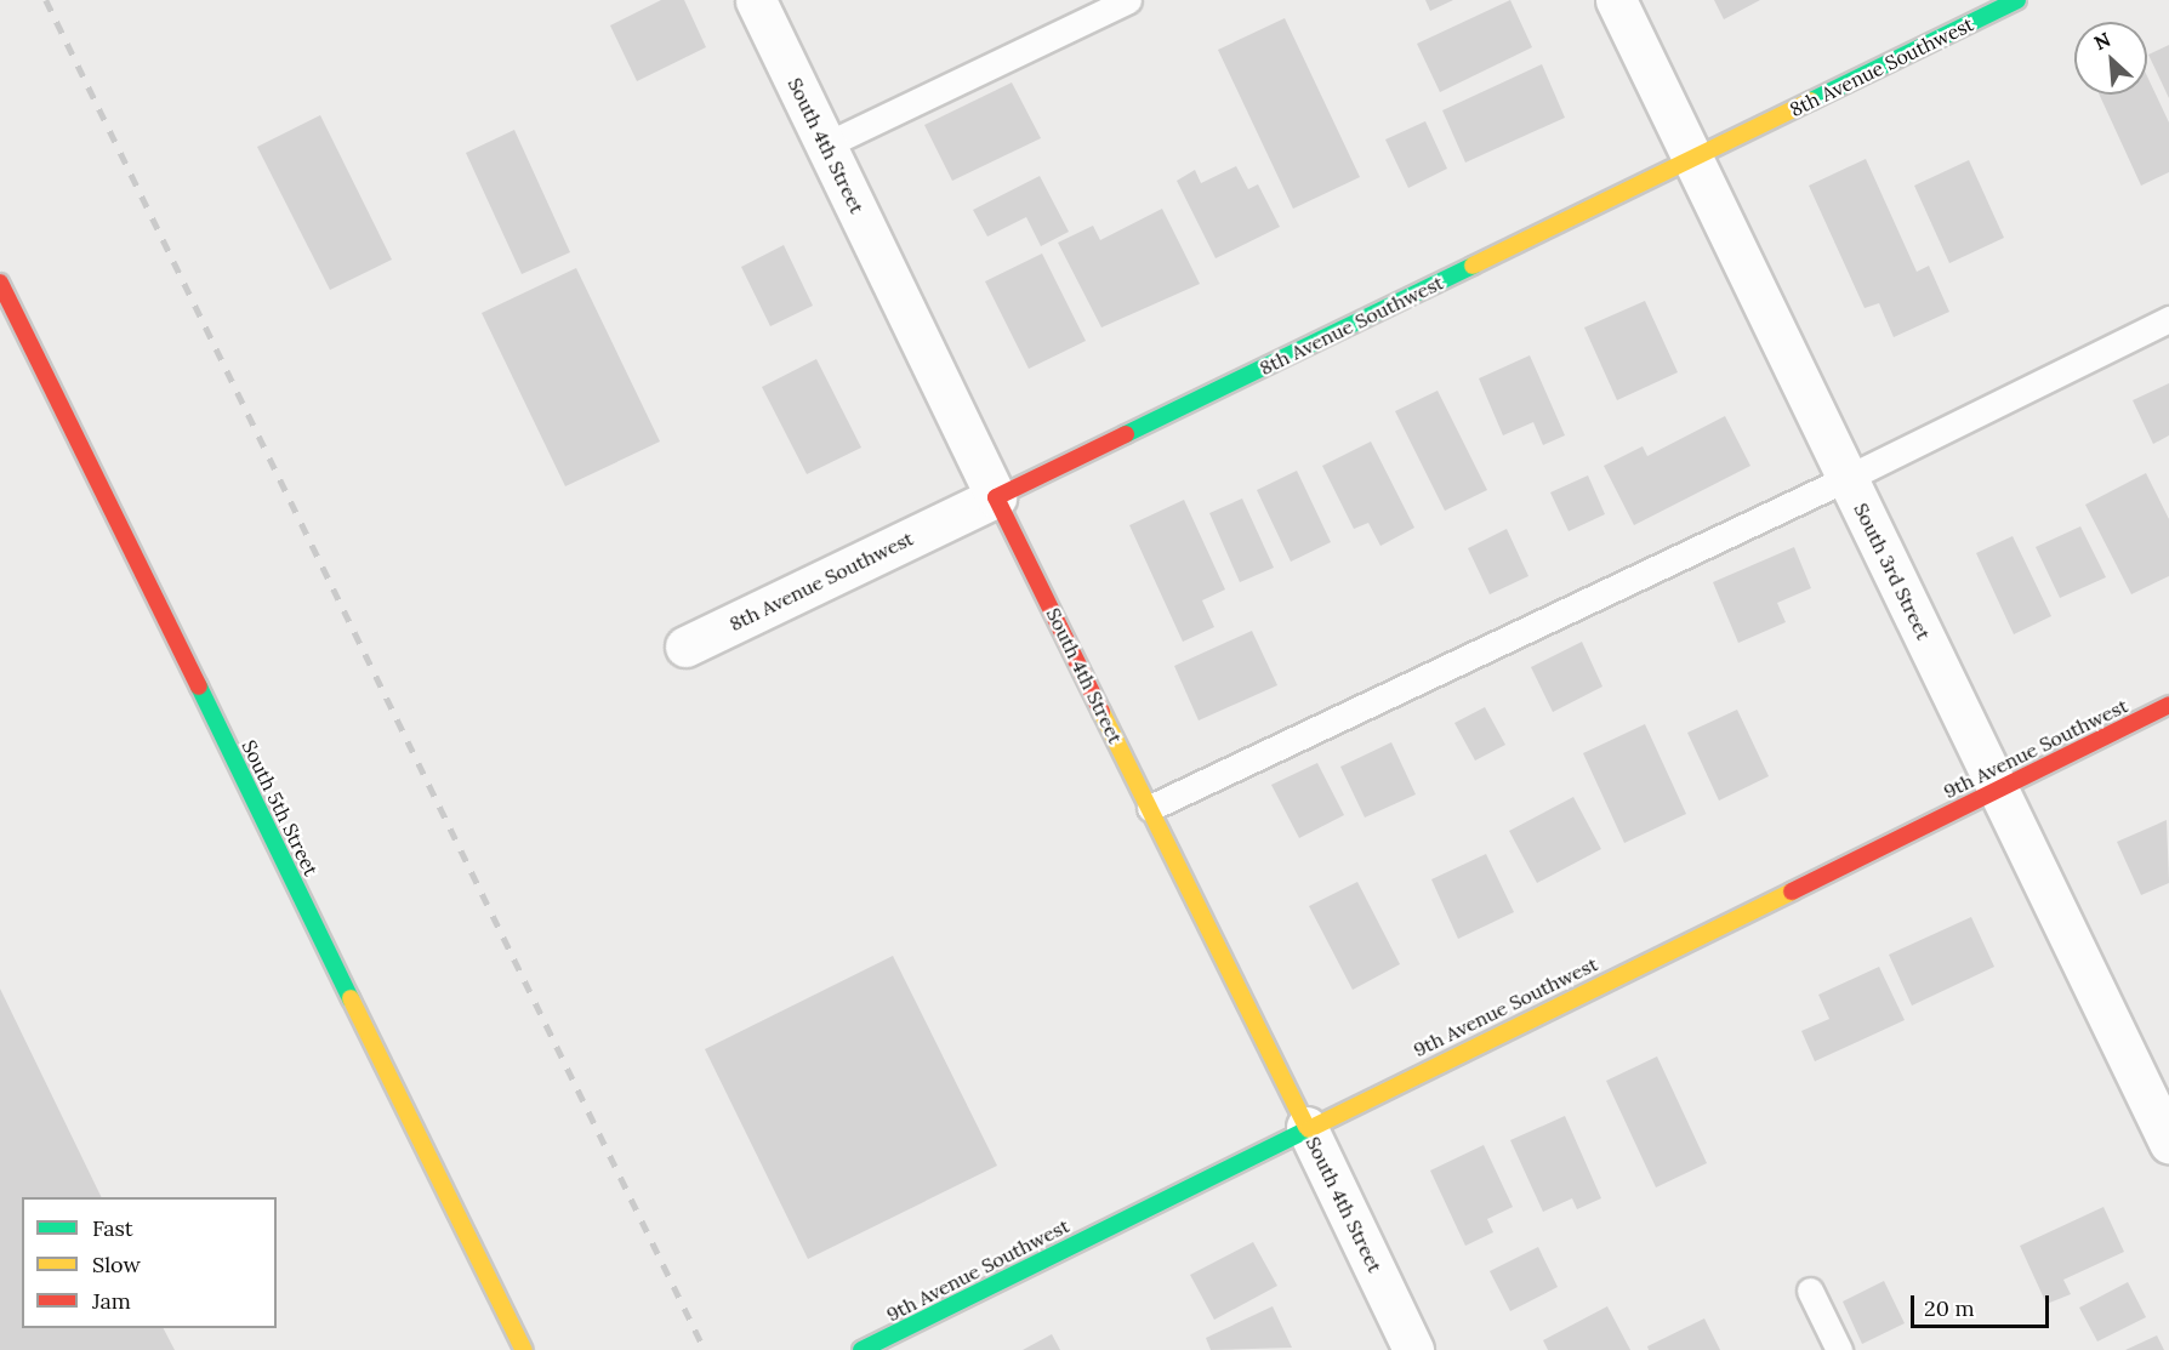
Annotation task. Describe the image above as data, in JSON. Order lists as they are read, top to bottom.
{
  "streets": {
    "street": [
      "8th Avenue Southwest",
      "South 4th Street",
      "South 3rd Street",
      "9th Avenue Southwest",
      "South 5th Street"
    ]
  },
  "crossings": [
    ["8th Avenue Southwest", "South 4th Street"],
    ["8th Avenue Southwest", "South 3rd Street"],
    ["South 4th Street", "9th Avenue Southwest"],
    ["South 3rd Street", "9th Avenue Southwest"]
  ],
  "legend": ["Fast", "Slow", "Jam"],
  "scale_bar": "20 m",
  "north": "top left"
}
